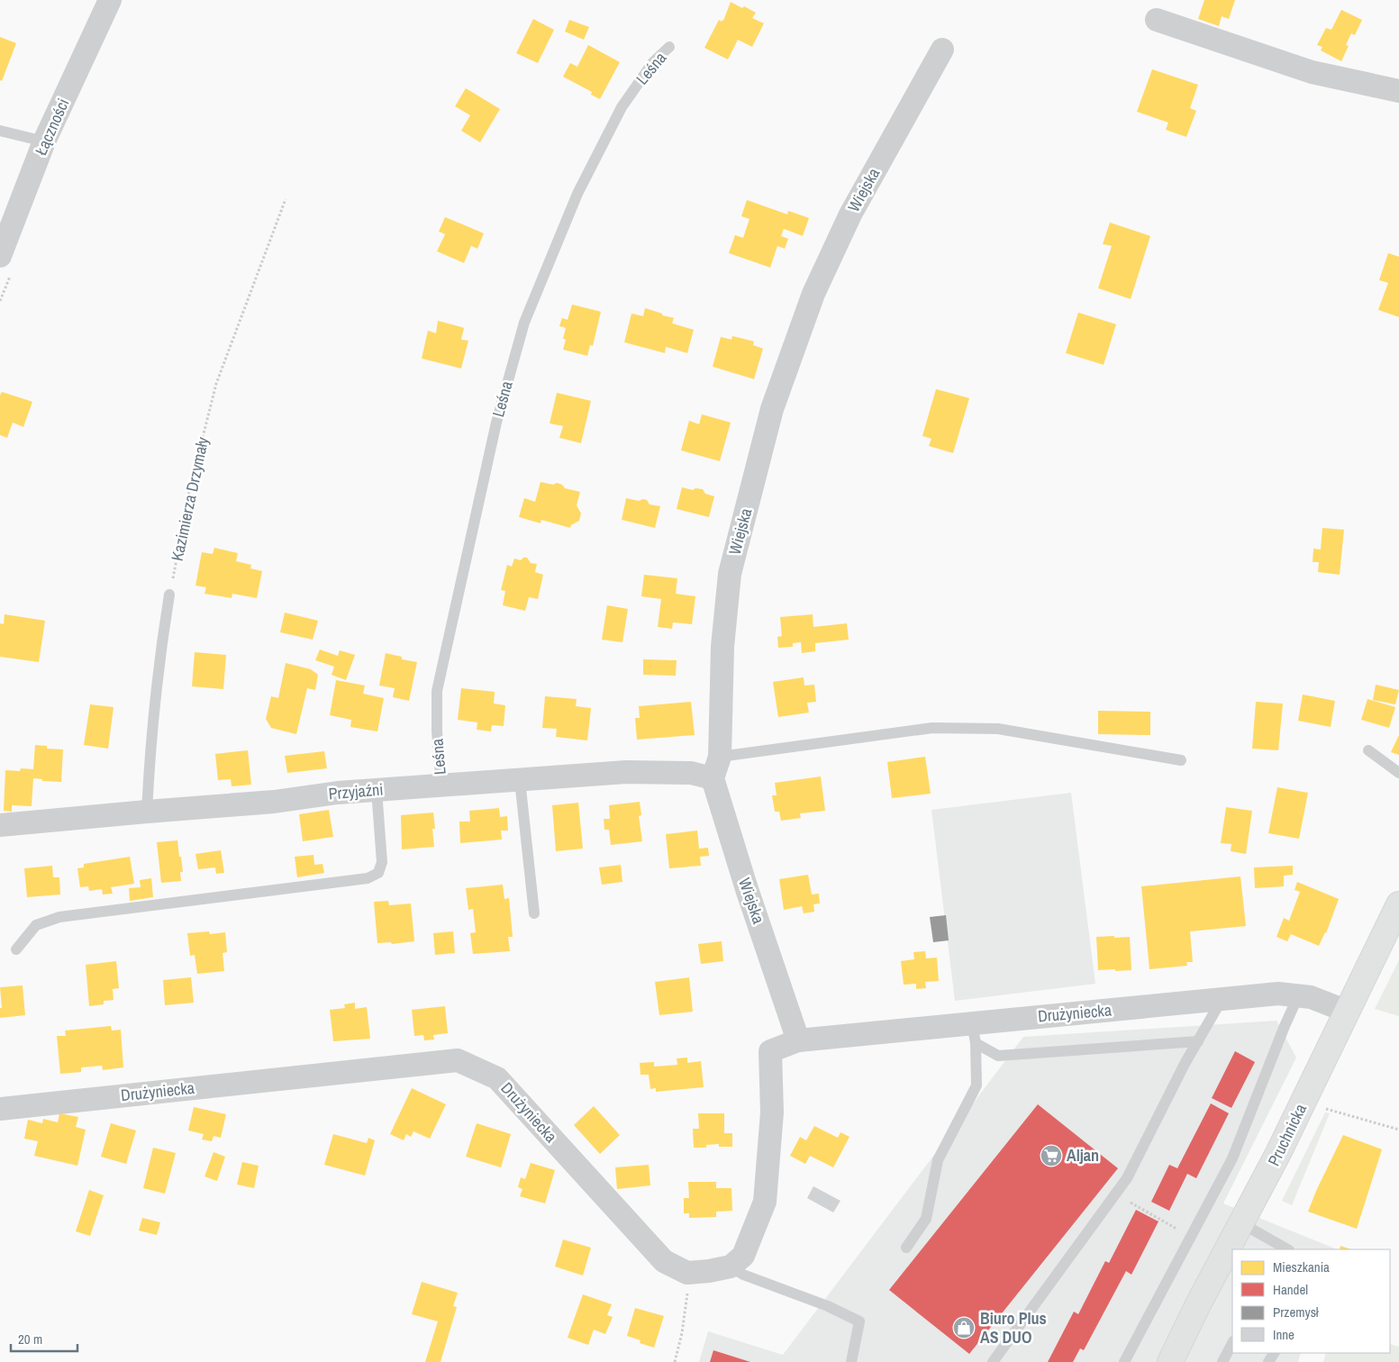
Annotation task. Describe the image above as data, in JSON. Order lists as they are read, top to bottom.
{
  "streets": {
    "main road": ["Pruchnicka"],
    "street": [
      "Łączności",
      "Wiejska",
      "Przyjaźni",
      "Drużyniecka"
    ],
    "lane": ["Leśna"],
    "path": ["Kazimierza Drzymały"]
  },
  "crossings": [
    ["Leśna", "Przyjaźni"],
    ["Wiejska", "Przyjaźni"],
    ["Wiejska", "Drużyniecka"],
    ["Drużyniecka", "Pruchnicka"]
  ],
  "places": {
    "supermarket": ["Aljan"],
    "shop": ["Biuro Plus AS DUO"]
  },
  "legend": [
    "Mieszkania",
    "Handel",
    "Przemysł",
    "Inne"
  ],
  "scale_bar": "20 m"
}
